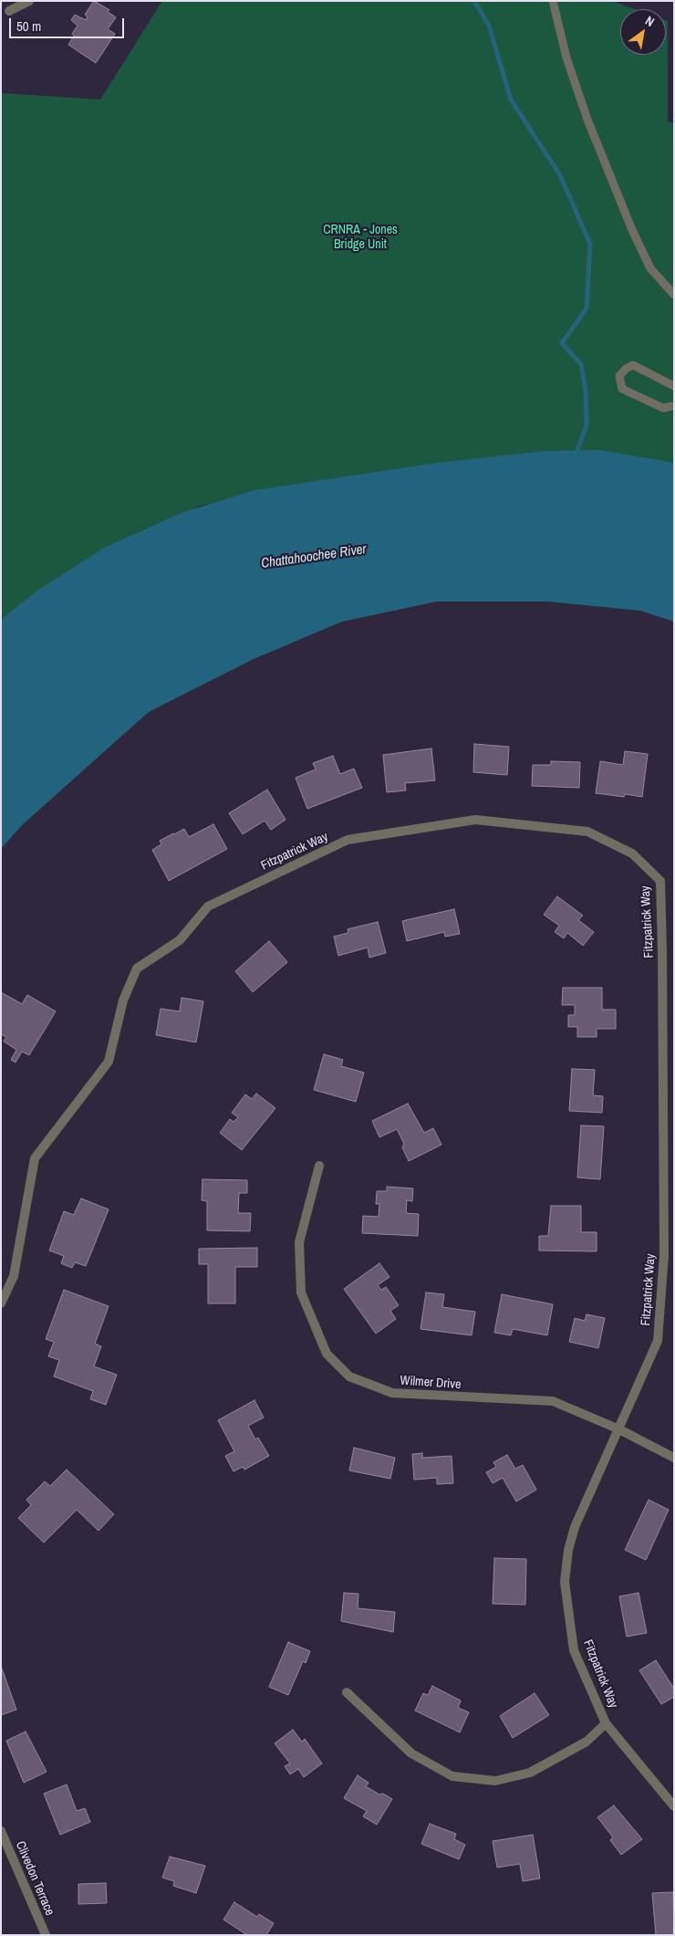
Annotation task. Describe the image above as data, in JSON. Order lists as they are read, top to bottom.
{
  "streets": {
    "street": ["Fitzpatrick Way", "Wilmer Drive", "Clivedon Terrace"]
  },
  "crossings": [
    ["Fitzpatrick Way", "Wilmer Drive"]
  ],
  "water": ["Chattahoochee River"],
  "parks": ["CRNRA - Jones Bridge Unit"],
  "scale_bar": "50 m",
  "north": "top right"
}
